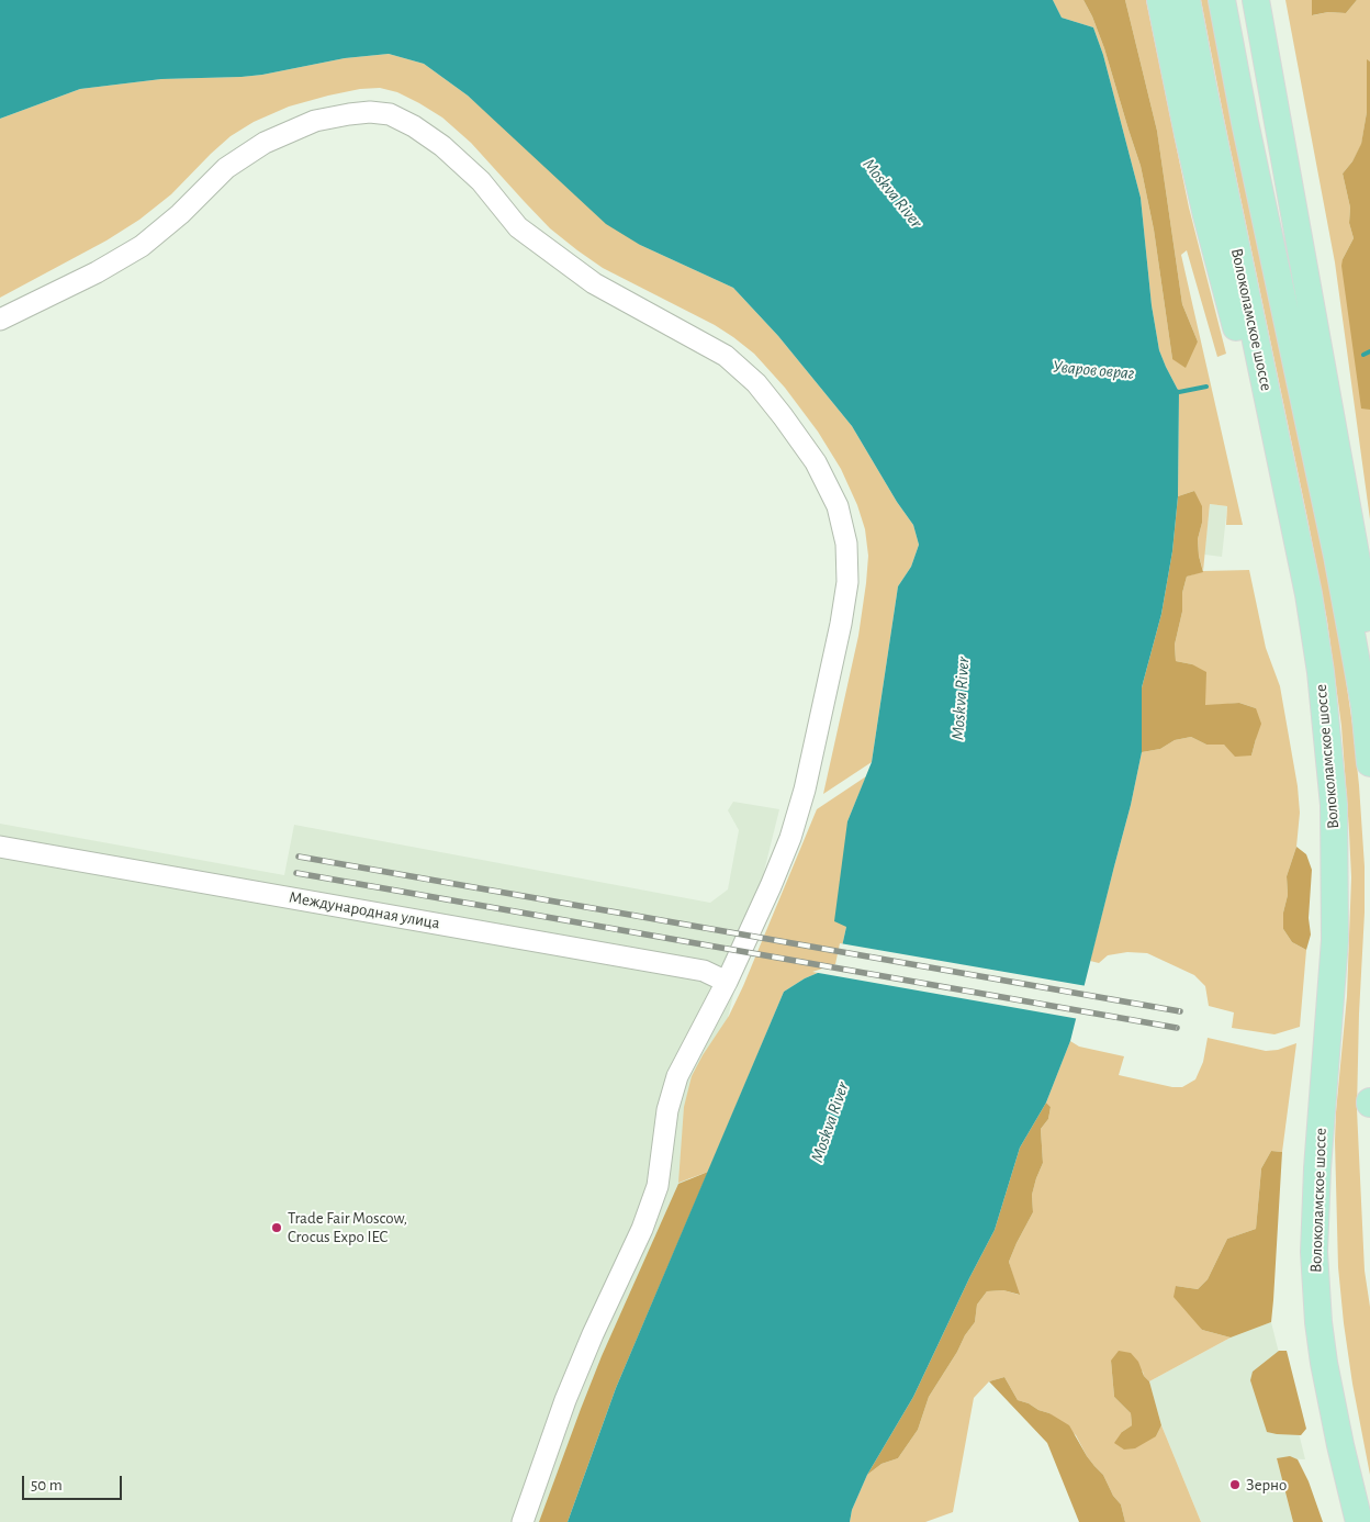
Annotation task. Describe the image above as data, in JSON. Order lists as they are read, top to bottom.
{
  "streets": {
    "main road": ["Волоколамское шоссе"],
    "street": ["Международная улица"]
  },
  "water": ["Moskva River", "Уваров овраг"],
  "places": ["Trade Fair Moscow, Crocus Expo IEC", "Зерно"],
  "scale_bar": "50 m"
}
